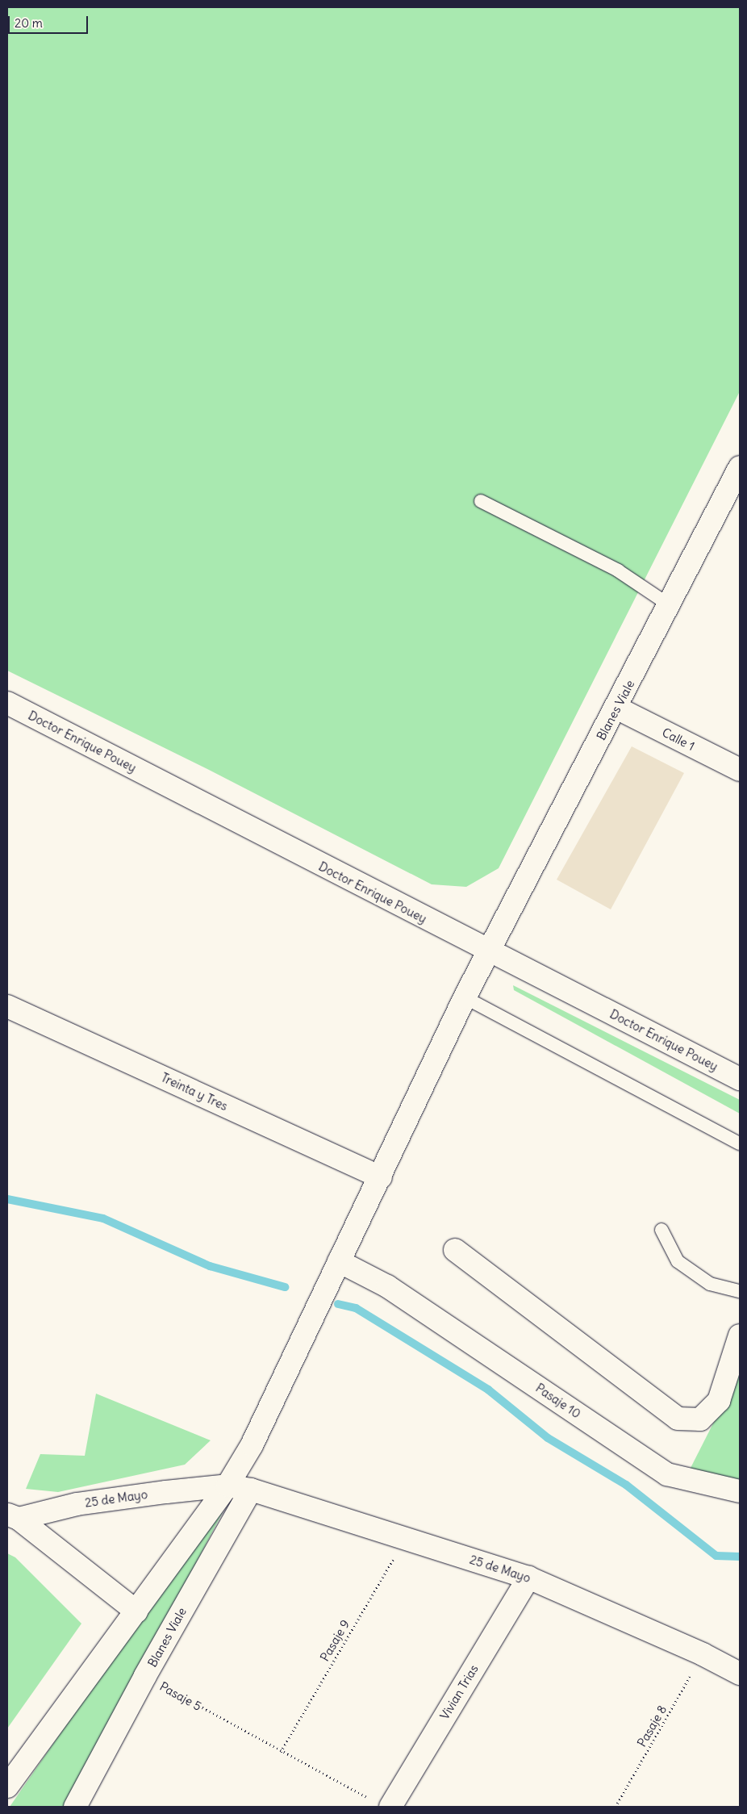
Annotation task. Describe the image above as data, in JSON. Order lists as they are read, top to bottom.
{
  "streets": {
    "street": [
      "Blanes Viale",
      "Calle 1",
      "Doctor Enrique Pouey",
      "Treinta y Tres",
      "Pasaje 10",
      "25 de Mayo",
      "Vivian Trias"
    ],
    "path": ["Pasaje 9", "Pasaje 5", "Pasaje 8"]
  },
  "crossings": [
    ["Blanes Viale", "Calle 1"],
    ["Blanes Viale", "Doctor Enrique Pouey"],
    ["Blanes Viale", "Treinta y Tres"],
    ["Blanes Viale", "Pasaje 10"],
    ["Blanes Viale", "25 de Mayo"],
    ["Blanes Viale", "Pasaje 5"],
    ["25 de Mayo", "Pasaje 9"],
    ["25 de Mayo", "Vivian Trias"],
    ["25 de Mayo", "Pasaje 8"],
    ["Pasaje 9", "Pasaje 5"],
    ["Vivian Trias", "Pasaje 5"]
  ],
  "scale_bar": "20 m"
}
